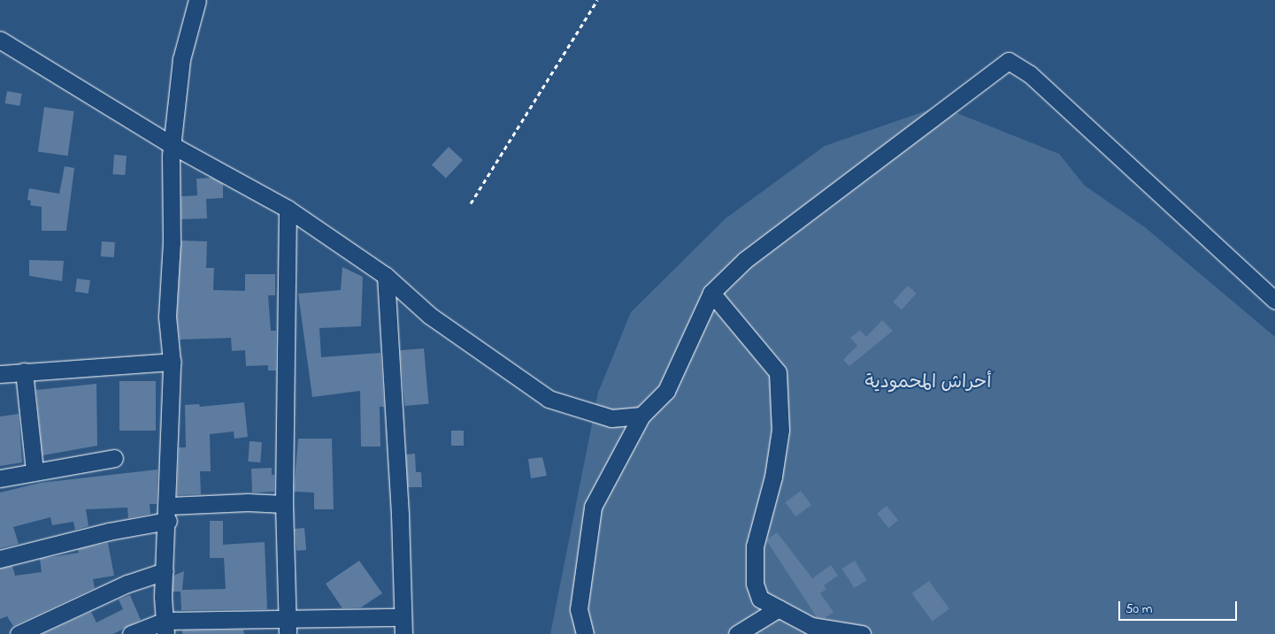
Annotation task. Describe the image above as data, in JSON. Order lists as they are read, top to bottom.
{
  "parks": ["أحراش المحمودية"],
  "scale_bar": "50 m"
}
